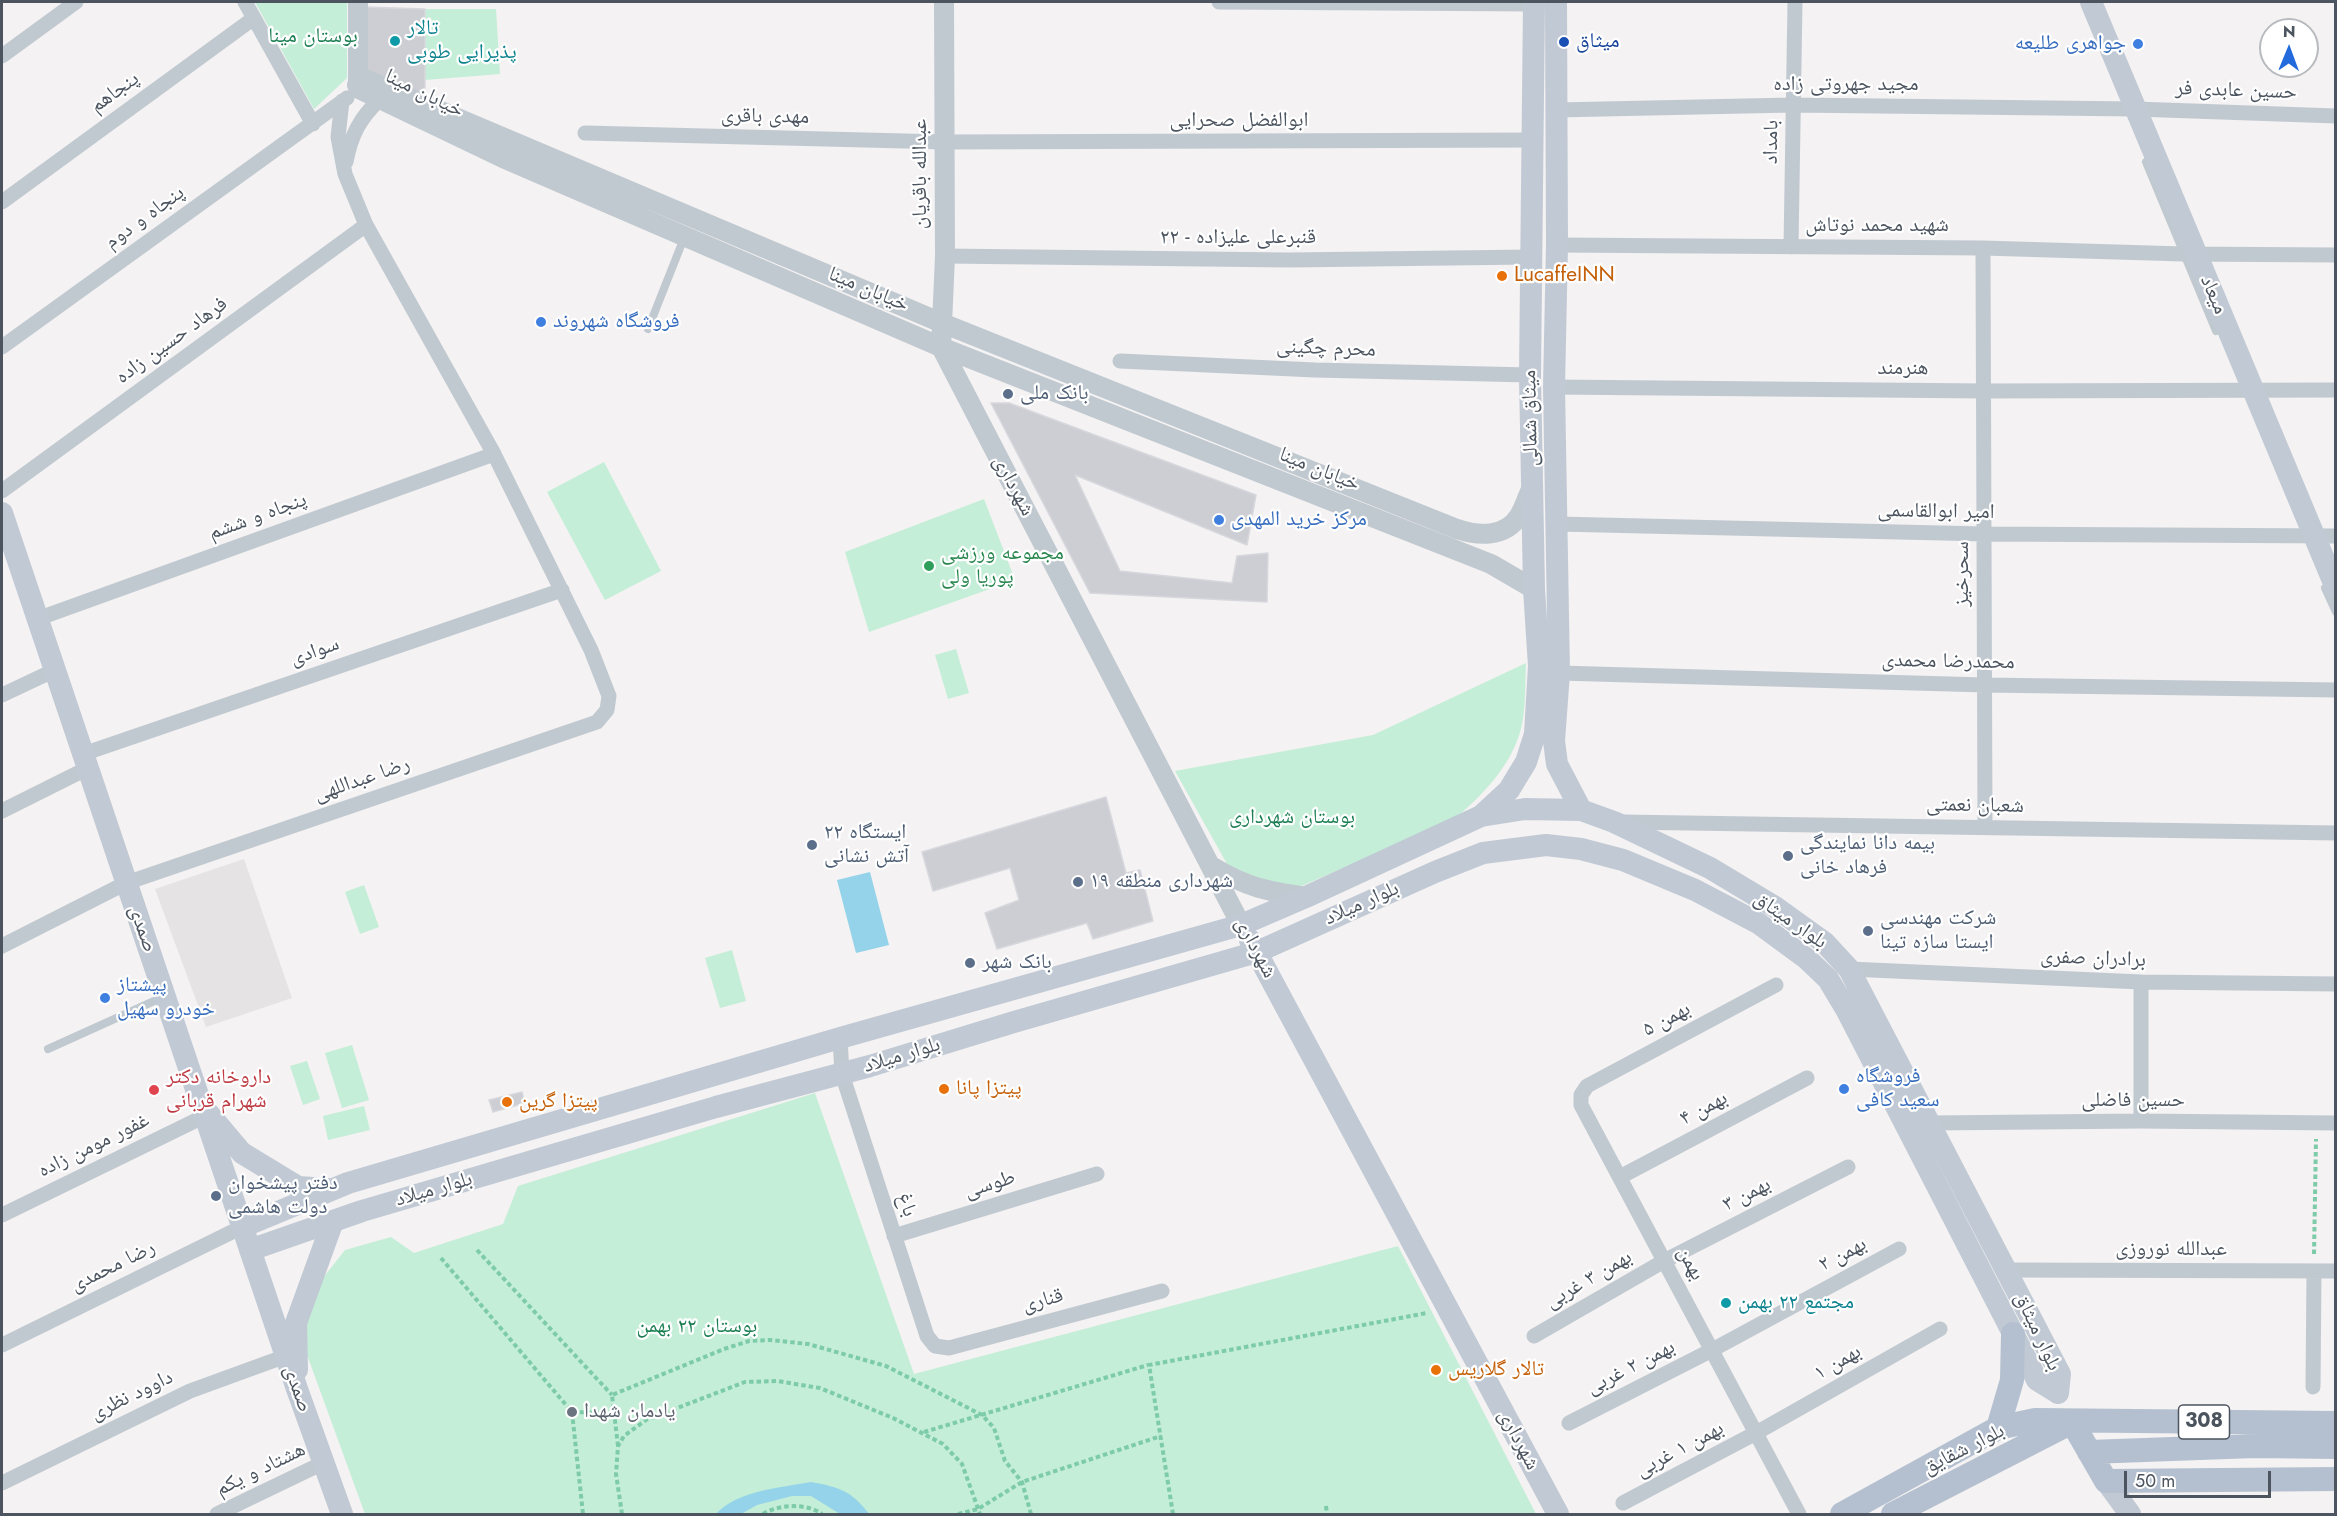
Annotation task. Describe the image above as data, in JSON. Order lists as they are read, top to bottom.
{
  "streets": {
    "main road": [
      "میعاد",
      "میثاق شمالی",
      "شهرداری",
      "بلوار میلاد",
      "بلوار میثاق",
      "صمدی",
      "308",
      "بلوار شقایق"
    ],
    "street": [
      "مجید جهروتی زاده",
      "حسین عابدی‌ فر",
      "پنجاهم",
      "خیابان مینا",
      "مهدی باقری",
      "ابوالفضل صحرایی",
      "بامداد",
      "عبدالله باقریان",
      "پنجاه و دوم",
      "شهید محمد نوتاش",
      "قنبرعلی علیزاده - ۲۲",
      "فرهاد حسین زاده",
      "محرم چگینی",
      "هنرمند",
      "امیر ابوالقاسمی",
      "پنجاه و ششم",
      "سحرخیز",
      "سوادی",
      "محمدرضا محمدی",
      "رضا عبداللهی",
      "شعبان نعمتی",
      "برادران صفری",
      "بهمن ۵",
      "حسین فاضلی",
      "بهمن ۴",
      "غفور مومن زاده",
      "طوسی",
      "بهمن ۳",
      "باغ",
      "عبدالله نوروزی",
      "بهمن ۲",
      "بهمن",
      "رضا محمدی",
      "بهمن ۳ غربی",
      "قناری",
      "بهمن ۱",
      "بهمن ۲ غربی",
      "داوود نظری",
      "بهمن ۱ غربی",
      "هشتاد و یکم"
    ]
  },
  "crossings": [
    ["مجید جهروتی زاده", "حسین عابدی‌ فر"],
    ["مجید جهروتی زاده", "بامداد"],
    ["مجید جهروتی زاده", "میعاد"],
    ["مجید جهروتی زاده", "میثاق شمالی"],
    ["حسین عابدی‌ فر", "میعاد"],
    ["خیابان مینا", "عبدالله باقریان"],
    ["خیابان مینا", "پنجاه و دوم"],
    ["خیابان مینا", "میثاق شمالی"],
    ["خیابان مینا", "شهرداری"],
    ["مهدی باقری", "ابوالفضل صحرایی"],
    ["مهدی باقری", "عبدالله باقریان"],
    ["ابوالفضل صحرایی", "عبدالله باقریان"],
    ["ابوالفضل صحرایی", "میثاق شمالی"],
    ["بامداد", "شهید محمد نوتاش"],
    ["عبدالله باقریان", "قنبرعلی علیزاده - ۲۲"],
    ["عبدالله باقریان", "شهرداری"],
    ["شهید محمد نوتاش", "میعاد"],
    ["شهید محمد نوتاش", "میثاق شمالی"],
    ["شهید محمد نوتاش", "سحرخیز"],
    ["قنبرعلی علیزاده - ۲۲", "میثاق شمالی"],
    ["میعاد", "هنرمند"],
    ["میعاد", "امیر ابوالقاسمی"],
    ["محرم چگینی", "میثاق شمالی"],
    ["هنرمند", "میثاق شمالی"],
    ["هنرمند", "سحرخیز"],
    ["میثاق شمالی", "امیر ابوالقاسمی"],
    ["میثاق شمالی", "محمدرضا محمدی"],
    ["میثاق شمالی", "بلوار میلاد"],
    ["میثاق شمالی", "بلوار میثاق"],
    ["شهرداری", "بلوار میلاد"],
    ["امیر ابوالقاسمی", "سحرخیز"],
    ["پنجاه و ششم", "صمدی"],
    ["سحرخیز", "محمدرضا محمدی"],
    ["سحرخیز", "شعبان نعمتی"],
    ["سوادی", "رضا عبداللهی"],
    ["سوادی", "صمدی"],
    ["رضا عبداللهی", "صمدی"],
    ["شعبان نعمتی", "بلوار میثاق"],
    ["بلوار میلاد", "بلوار میثاق"],
    ["بلوار میلاد", "صمدی"],
    ["بلوار میلاد", "باغ"],
    ["بلوار میلاد", "رضا محمدی"],
    ["بلوار میثاق", "برادران صفری"],
    ["بلوار میثاق", "حسین فاضلی"],
    ["بلوار میثاق", "عبدالله نوروزی"],
    ["صمدی", "غفور مومن زاده"],
    ["صمدی", "رضا محمدی"],
    ["صمدی", "داوود نظری"],
    ["صمدی", "هشتاد و یکم"],
    ["بهمن ۵", "بهمن"],
    ["بهمن ۴", "بهمن"],
    ["طوسی", "باغ"],
    ["بهمن ۳", "بهمن"],
    ["بهمن ۳", "بهمن ۳ غربی"],
    ["باغ", "قناری"],
    ["بهمن ۲", "بهمن"],
    ["بهمن ۲", "بهمن ۲ غربی"],
    ["بهمن", "بهمن ۳ غربی"],
    ["بهمن", "بهمن ۱"],
    ["بهمن", "بهمن ۲ غربی"],
    ["بهمن", "بهمن ۱ غربی"],
    ["بهمن ۱", "بهمن ۱ غربی"],
    ["308", "بلوار شقایق"]
  ],
  "parks": ["بوستان مینا", "بوستان شهرداری", "بوستان ۲۲ بهمن"],
  "places": [
    "تالار پذیرایی طوبی",
    "میثاق",
    "جواهری طلیعه",
    "LucaffeINN",
    "فروشگاه شهروند",
    "بانک ملی",
    "مرکز خرید المهدی",
    "مجموعه ورزشی پوریا ولی",
    "ایستگاه ۲۲ آتش نشانی",
    "بیمه دانا نمایندگی فرهاد خانی",
    "شهرداری منطقه ۱۹",
    "شرکت مهندسی ایستا سازه تینا",
    "بانک شهر",
    "پیشتاز خودرو سهیل",
    "پیتزا پانا",
    "فروشگاه سعید کافی",
    "داروخانه دکتر شهرام قربانی",
    "پیتزا گرین",
    "دفتر پیشخوان دولت هاشمی",
    "مجتمع ۲۲ بهمن",
    "تالار گلاریس",
    "یادمان شهدا"
  ],
  "scale_bar": "50 m",
  "north": "top"
}
